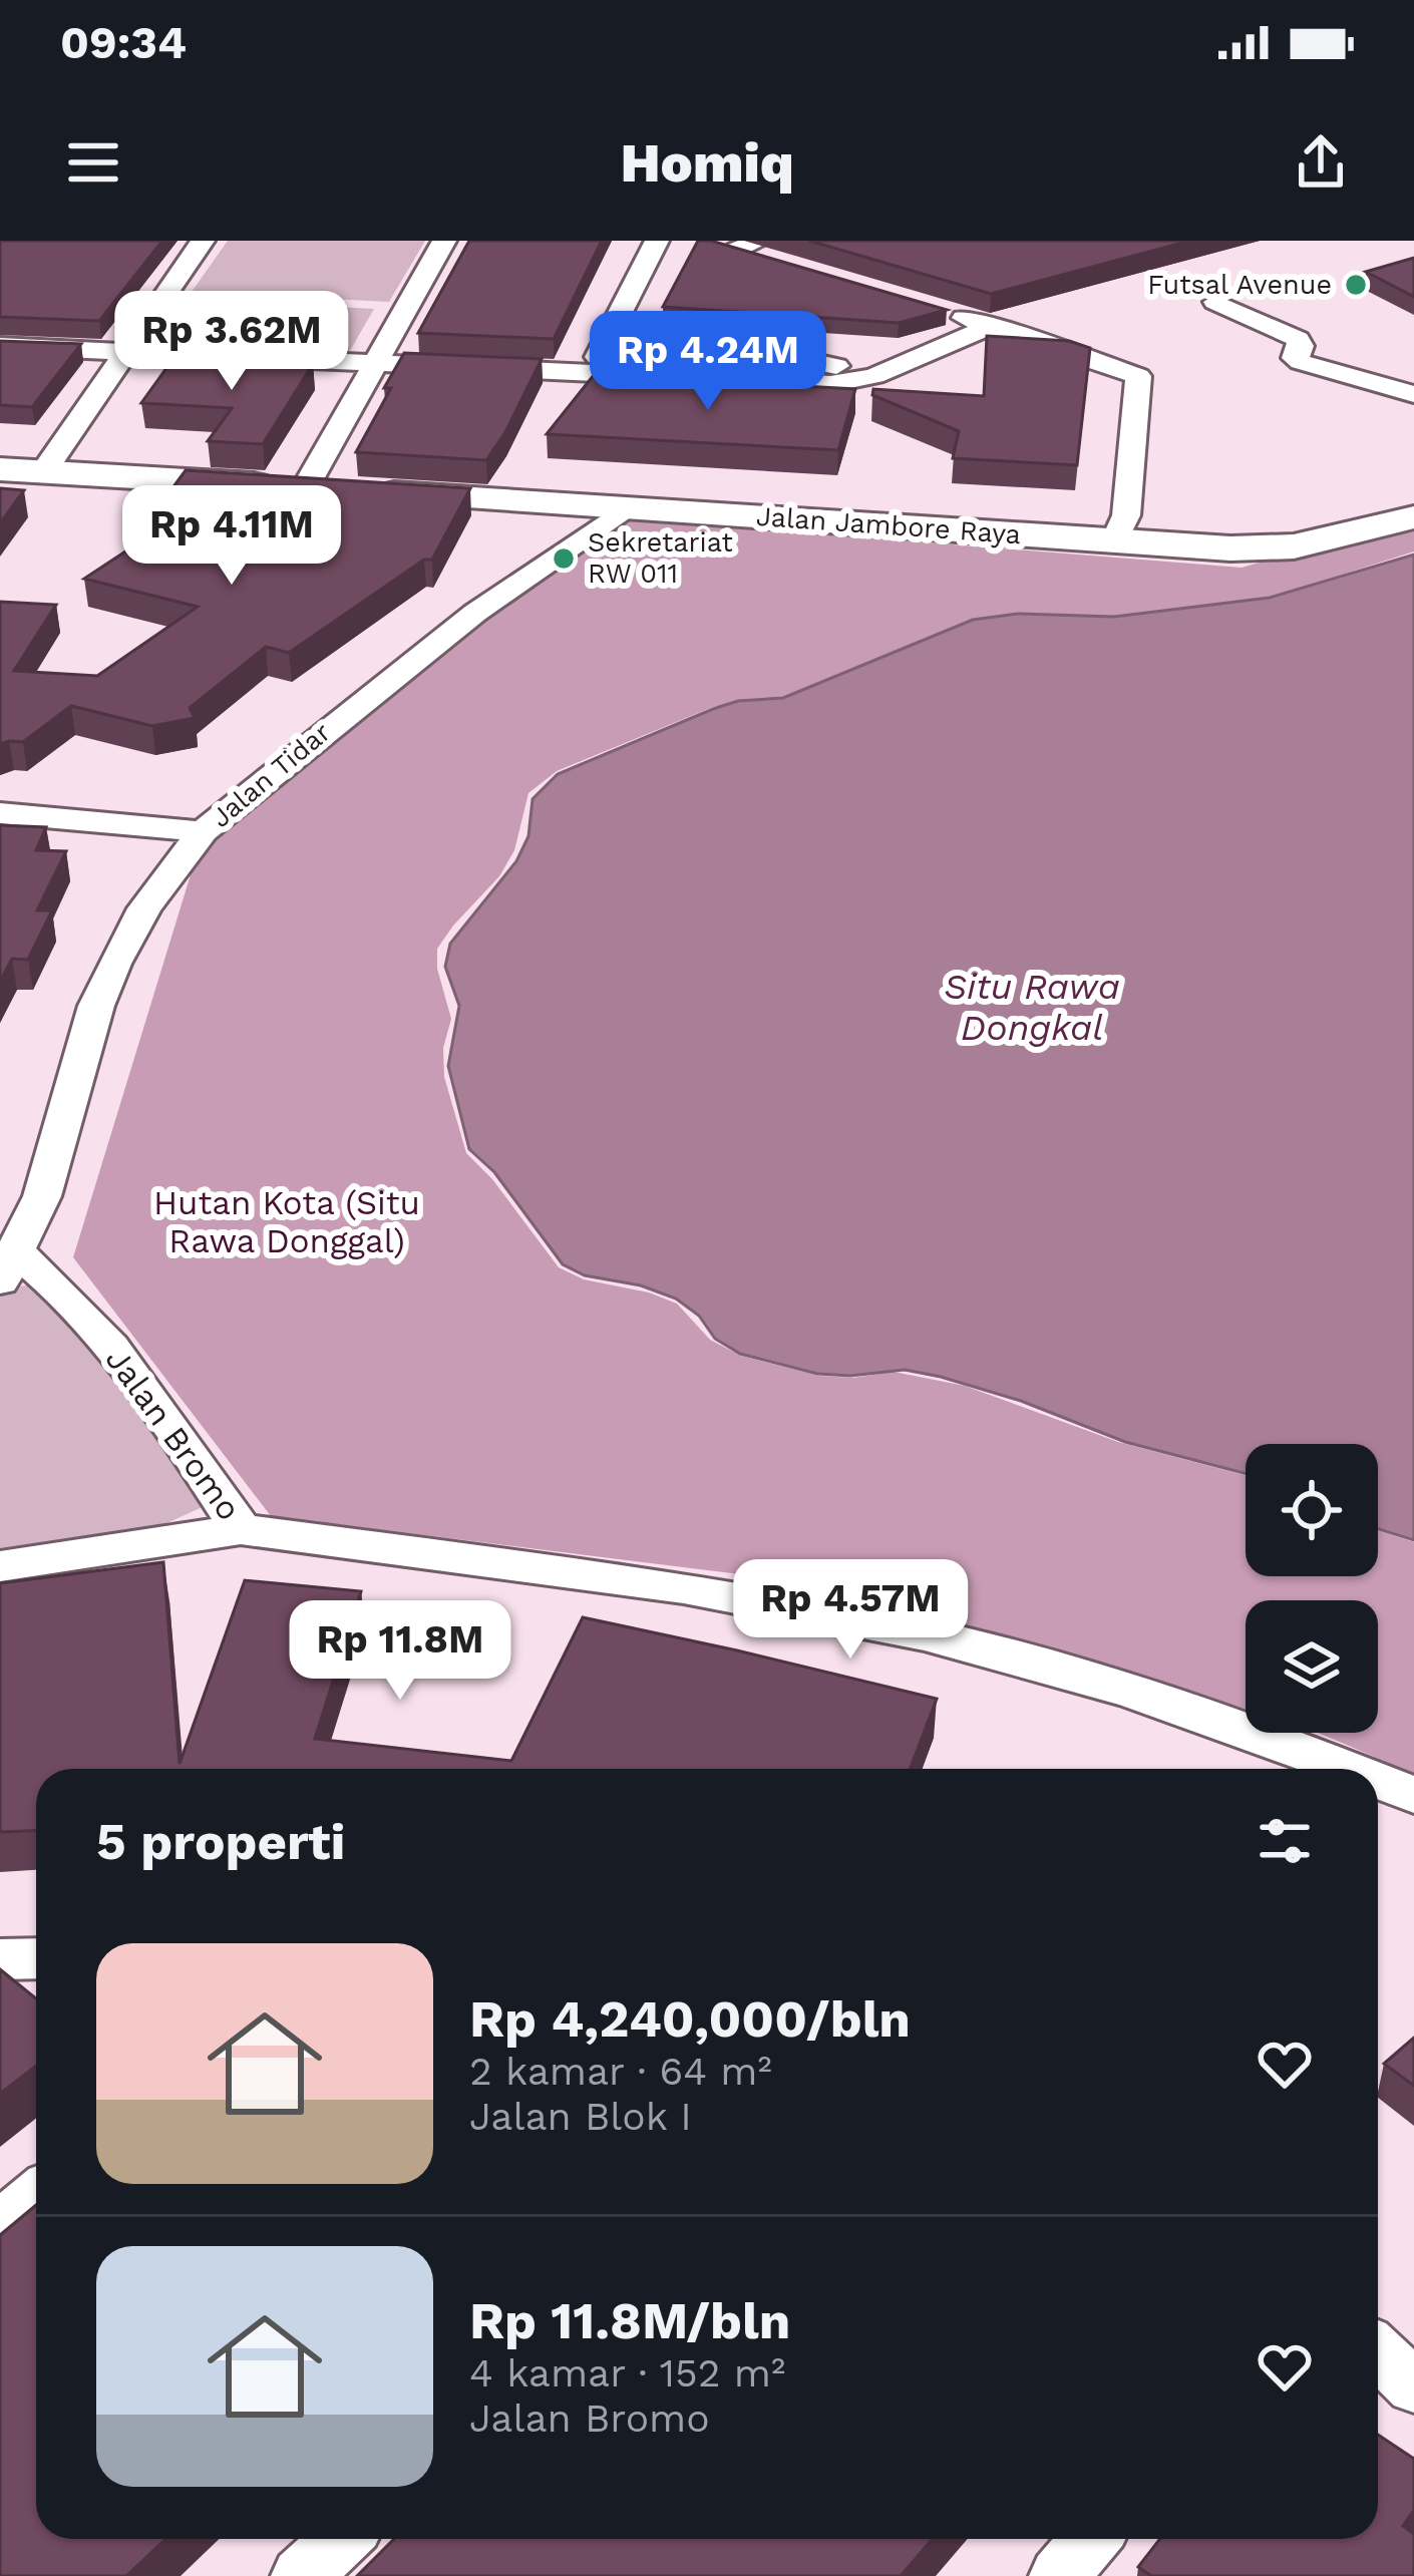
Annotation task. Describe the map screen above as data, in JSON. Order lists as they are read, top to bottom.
{
  "streets": {
    "street": ["Jalan Jambore Raya", "Jalan Tidar", "Jalan Bromo"]
  },
  "crossings": [
    ["Jalan Jambore Raya", "Jalan Tidar"],
    ["Jalan Tidar", "Jalan Bromo"]
  ],
  "water": ["Situ Rawa Dongkal"],
  "parks": ["Hutan Kota (Situ Rawa Donggal)"],
  "places": ["Futsal Avenue", "Sekretariat RW 011"],
  "page": {
    "status": "09:34",
    "header": "Homiq",
    "price": [
      "Rp 3.62M",
      "Rp 4.24M",
      "Rp 4.11M",
      "Rp 4.57M",
      "Rp 11.8M"
    ],
    "heading": "5 properti",
    "list": [
      {
        "name": "Rp 4,240,000/bln",
        "note": "2 kamar · 64 m² · Jalan Blok I"
      },
      {
        "name": "Rp 11.8M/bln",
        "note": "4 kamar · 152 m² · Jalan Bromo"
      }
    ]
  }
}
